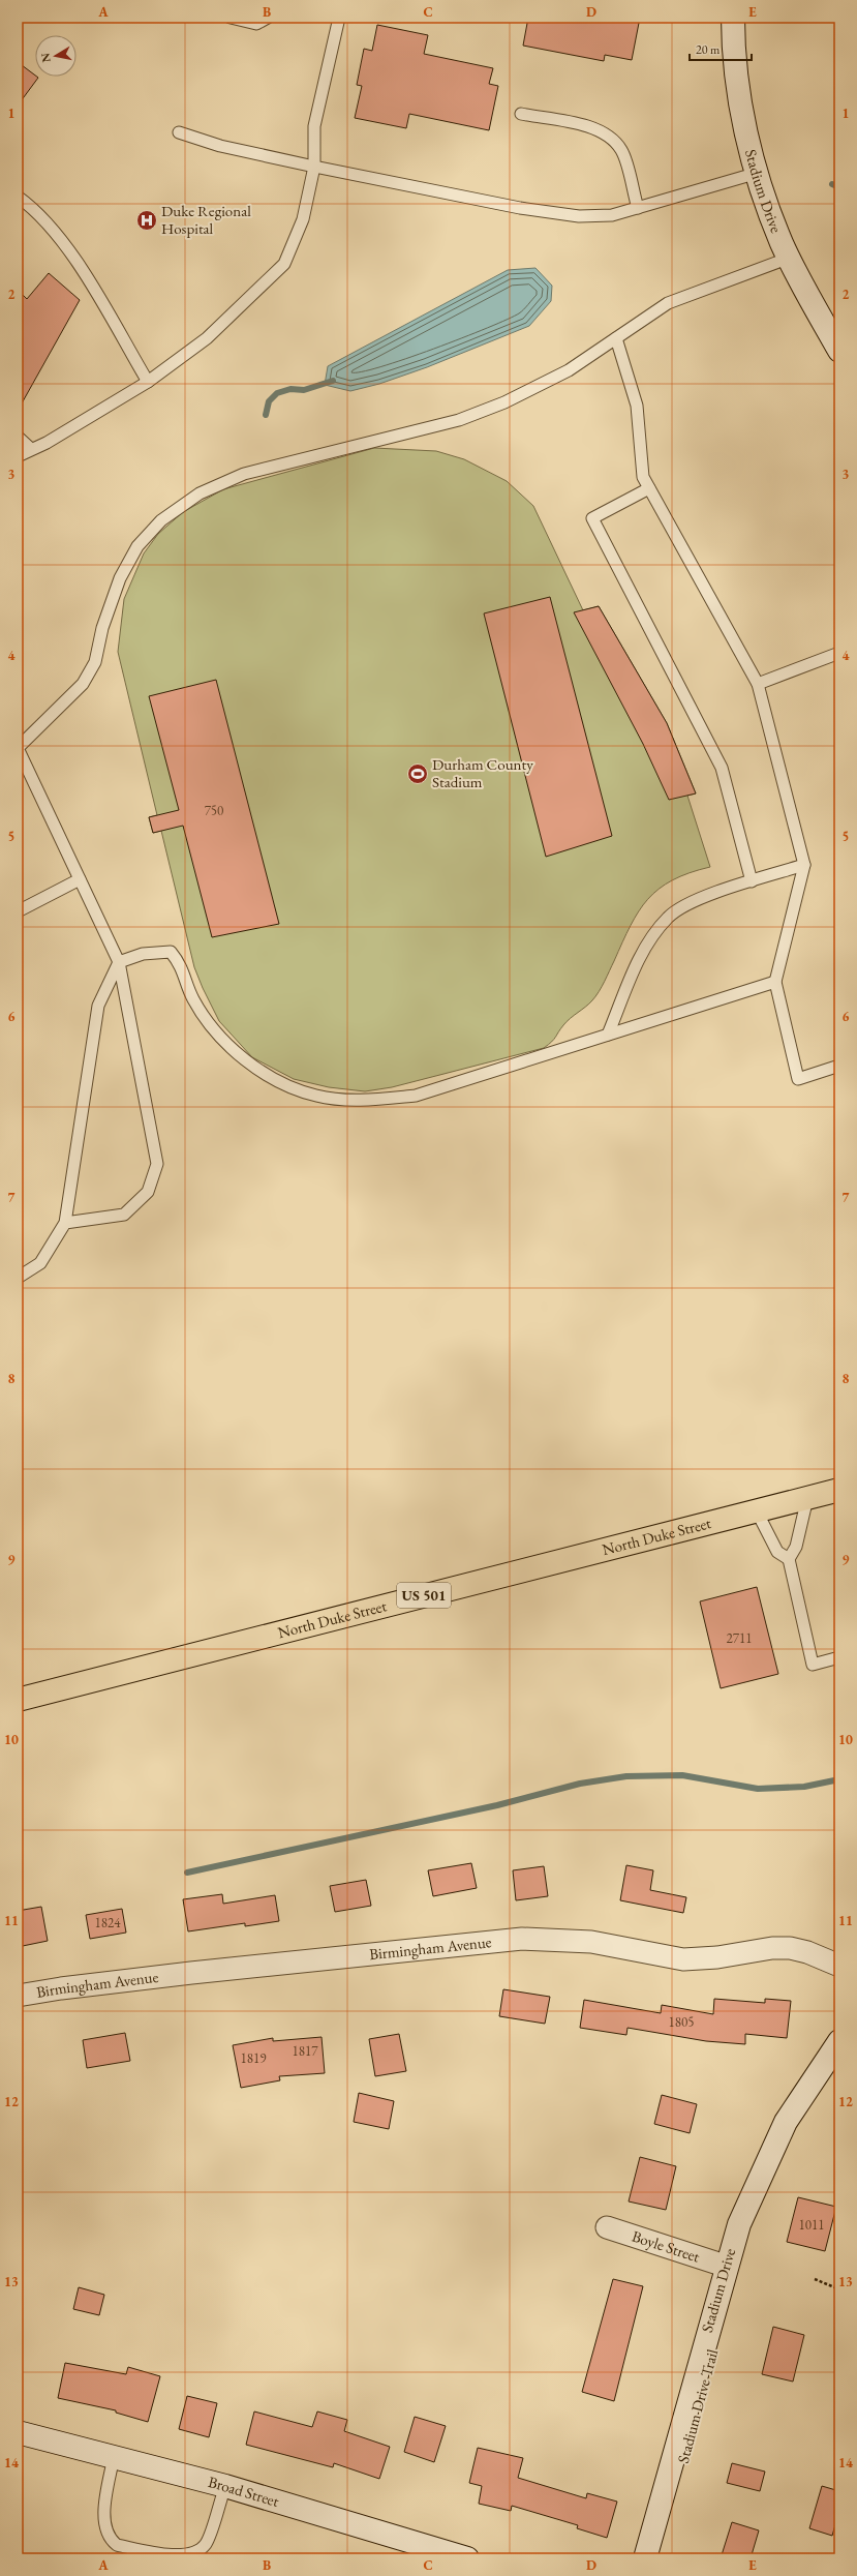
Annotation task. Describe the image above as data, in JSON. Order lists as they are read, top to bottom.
{
  "streets": {
    "highway": ["North Duke Street", "US 501"],
    "street": [
      "Stadium Drive",
      "Birmingham Avenue",
      "Boyle Street",
      "Broad Street"
    ]
  },
  "crossings": [
    ["Stadium Drive", "Boyle Street"]
  ],
  "places": {
    "hospital": ["Duke Regional Hospital"],
    "sports": ["Durham County Stadium"]
  },
  "house_numbers": [
    "750",
    "2711",
    "1824",
    "1805",
    "1817",
    "1819",
    "1011"
  ],
  "scale_bar": "20 m",
  "north": "left",
  "grid": {
    "columns": [
      "A",
      "B",
      "C",
      "D",
      "E"
    ],
    "rows": [
      "1",
      "2",
      "3",
      "4",
      "5",
      "6",
      "7",
      "8",
      "9",
      "10",
      "11",
      "12",
      "13",
      "14"
    ]
  }
}
